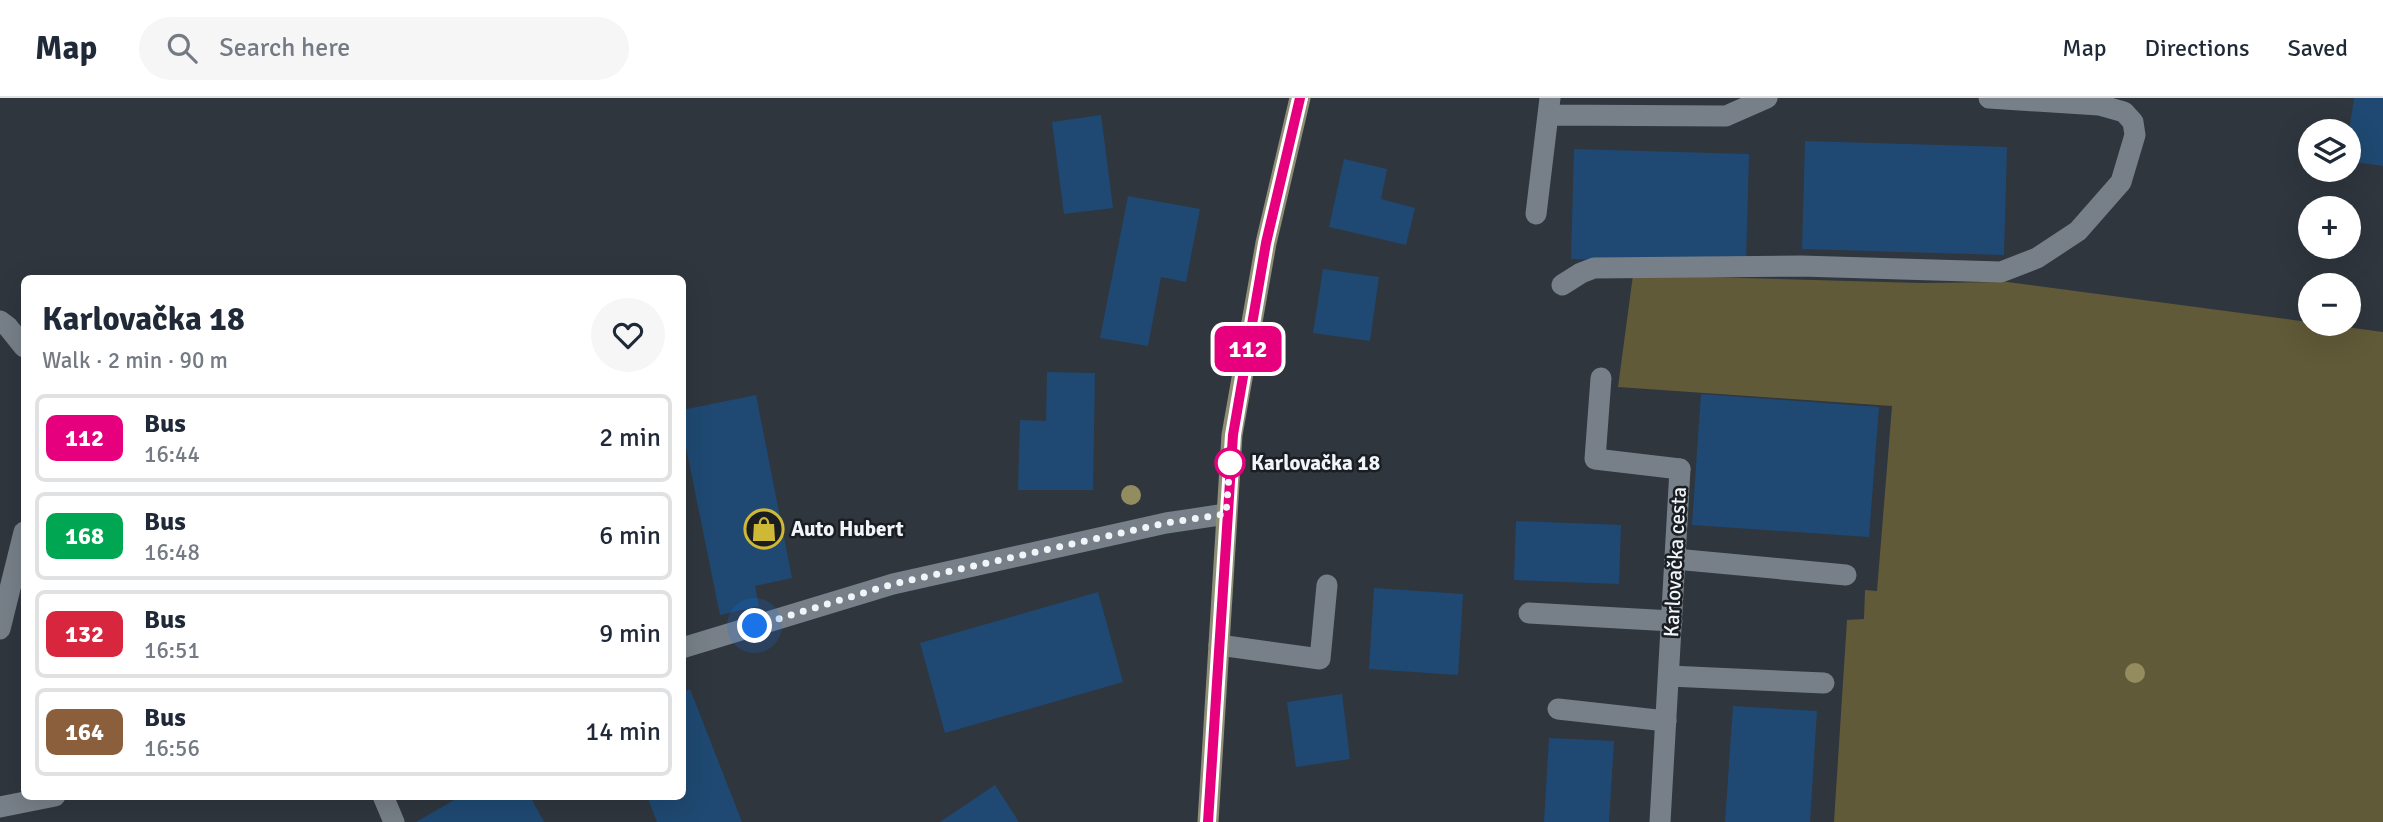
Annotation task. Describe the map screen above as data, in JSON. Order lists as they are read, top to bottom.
{
  "streets": {
    "street": ["Karlovačka cesta"]
  },
  "places": {
    "other": ["Karlovačka 18"],
    "shop": ["Auto Hubert"]
  },
  "lines": ["bus line 112"],
  "page": {
    "header": "Map",
    "search": "Search here",
    "nav": ["Map", "Directions", "Saved"],
    "on_map": "112",
    "map_buttons": ["+", "−"],
    "heading": ["Karlovačka 18", "Walk · 2 min · 90 m"],
    "list": [
      {
        "mark": "112",
        "name": "Bus",
        "note": "16:44",
        "value": "2 min"
      },
      {
        "mark": "168",
        "name": "Bus",
        "note": "16:48",
        "value": "6 min"
      },
      {
        "mark": "132",
        "name": "Bus",
        "note": "16:51",
        "value": "9 min"
      },
      {
        "mark": "164",
        "name": "Bus",
        "note": "16:56",
        "value": "14 min"
      }
    ]
  }
}
